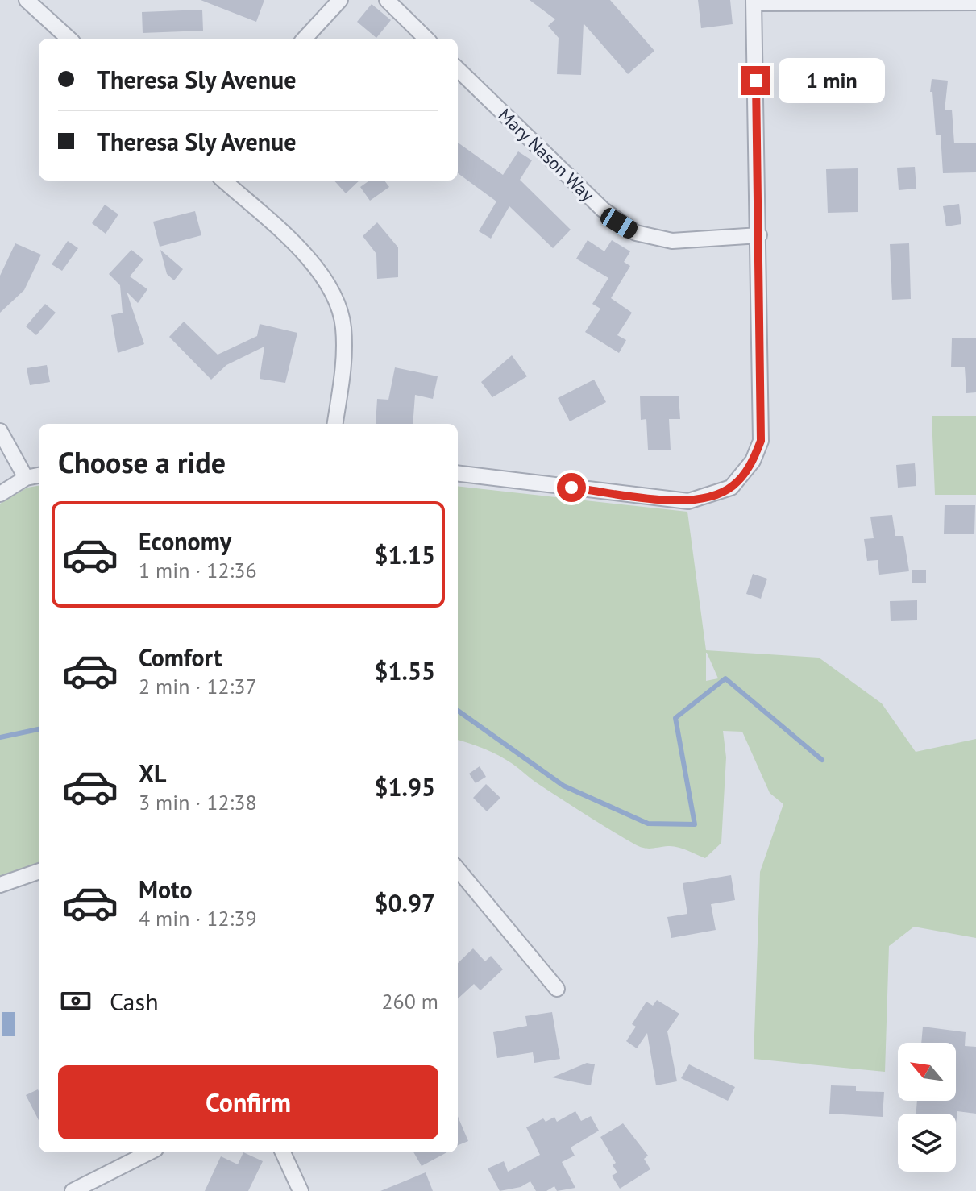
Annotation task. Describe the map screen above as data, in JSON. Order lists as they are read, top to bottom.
{
  "streets": {
    "street": ["Mary Nason Way"]
  },
  "north": "top left",
  "page": {
    "banner": ["Theresa Sly Avenue", "Theresa Sly Avenue"],
    "bubble": "1 min",
    "heading": "Choose a ride",
    "list": [
      {
        "name": "Economy",
        "note": "1 min · 12:36",
        "value": "$1.15"
      },
      {
        "name": "Comfort",
        "note": "2 min · 12:37",
        "value": "$1.55"
      },
      {
        "name": "XL",
        "note": "3 min · 12:38",
        "value": "$1.95"
      },
      {
        "name": "Moto",
        "note": "4 min · 12:39",
        "value": "$0.97"
      }
    ],
    "pay": ["Cash", "260 m"],
    "buttons": "Confirm"
  }
}
